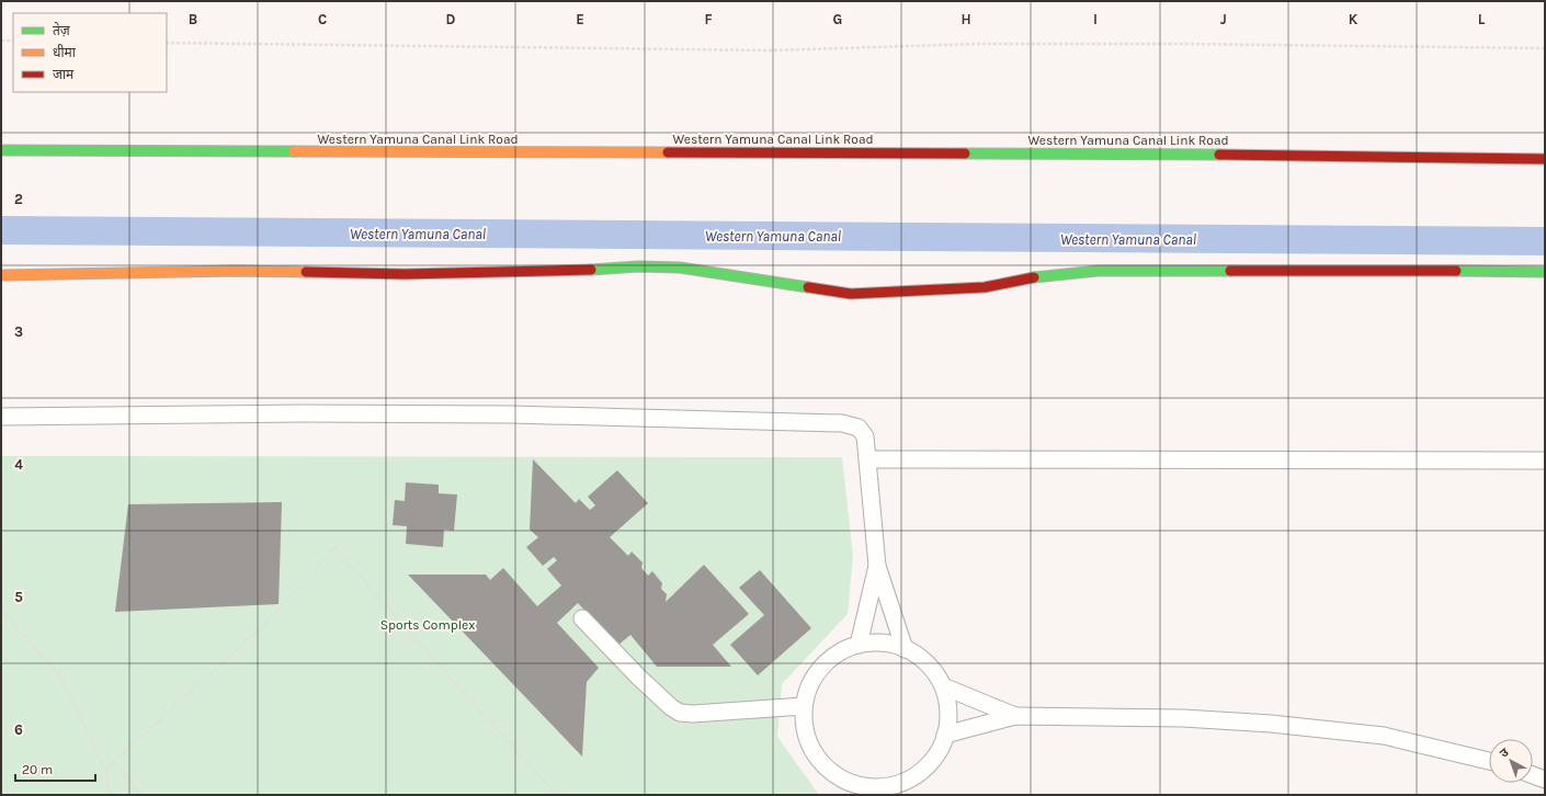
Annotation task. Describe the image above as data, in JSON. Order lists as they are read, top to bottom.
{
  "streets": {
    "street": ["Western Yamuna Canal Link Road"]
  },
  "water": ["Western Yamuna Canal"],
  "parks": ["Sports Complex"],
  "legend": ["तेज़", "धीमा", "जाम"],
  "scale_bar": "20 m",
  "north": "top left",
  "grid": {
    "columns": [
      "B",
      "C",
      "D",
      "E",
      "F",
      "G",
      "H",
      "I",
      "J",
      "K",
      "L"
    ],
    "rows": [
      "2",
      "3",
      "4",
      "5",
      "6"
    ]
  }
}
